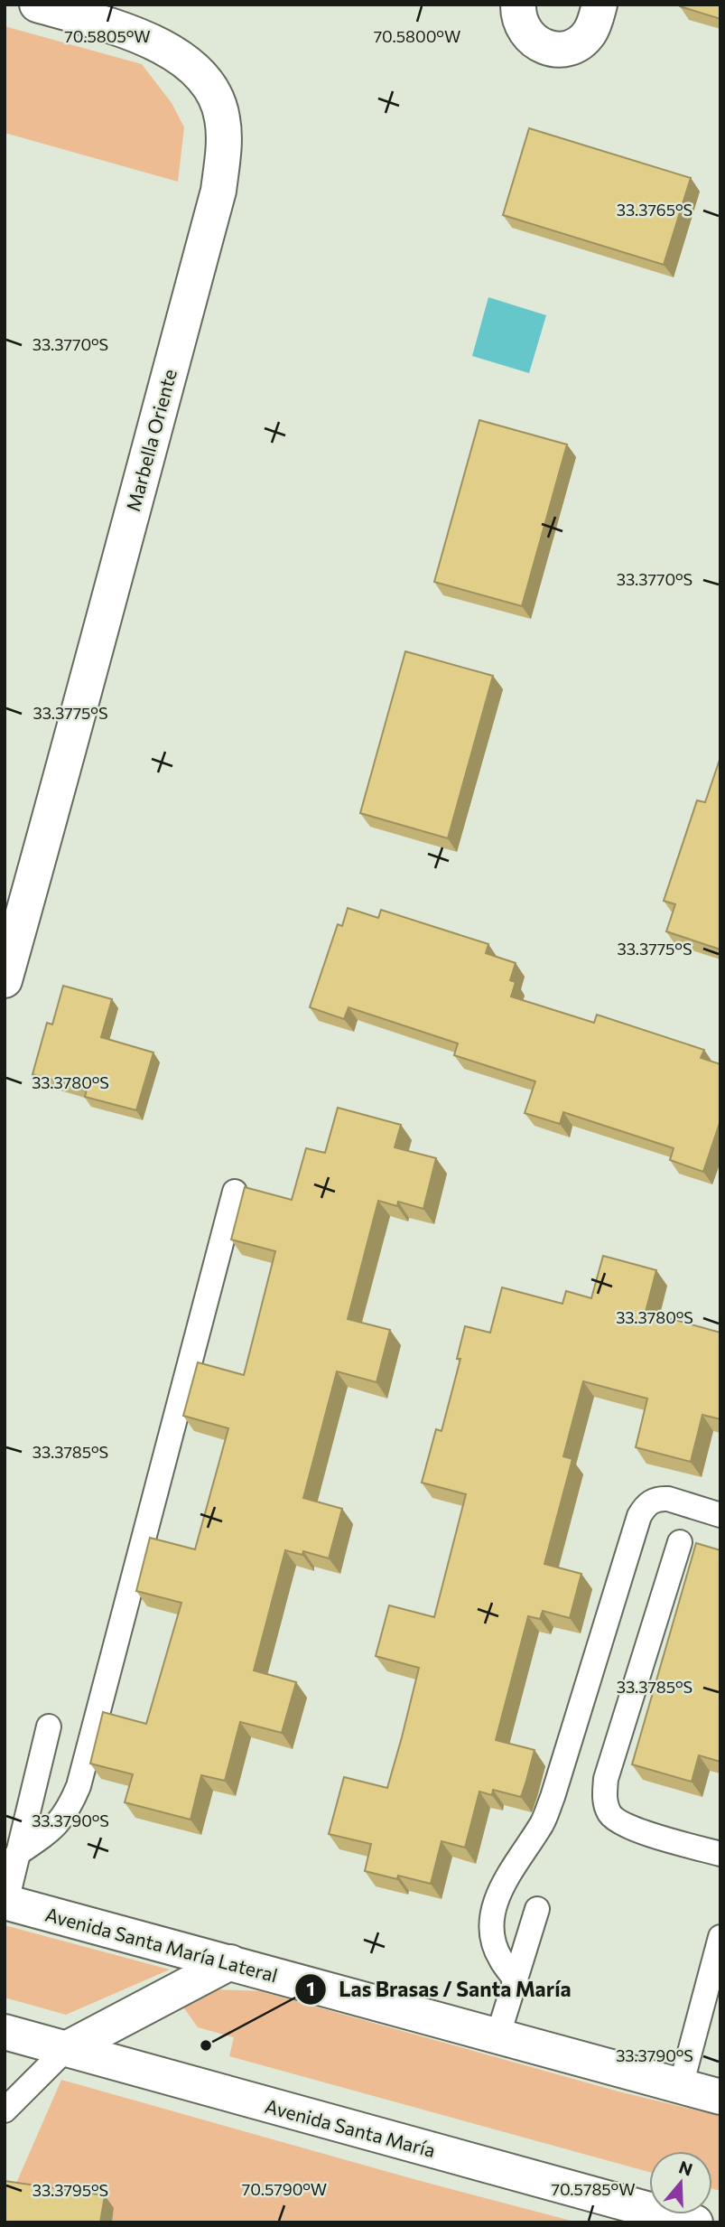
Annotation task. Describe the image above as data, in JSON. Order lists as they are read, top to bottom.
{
  "streets": {
    "street": ["Marbella Oriente", "Avenida Santa María Lateral", "Avenida Santa María"]
  },
  "places": ["Las Brasas / Santa María"],
  "north": "top",
  "coordinates": [
    "70.5805°W",
    "70.5800°W",
    "33.3765°S",
    "33.3770°S",
    "33.3775°S",
    "33.3780°S",
    "33.3785°S",
    "33.3790°S",
    "70.5790°W",
    "70.5785°W",
    "33.3795°S"
  ]
}
